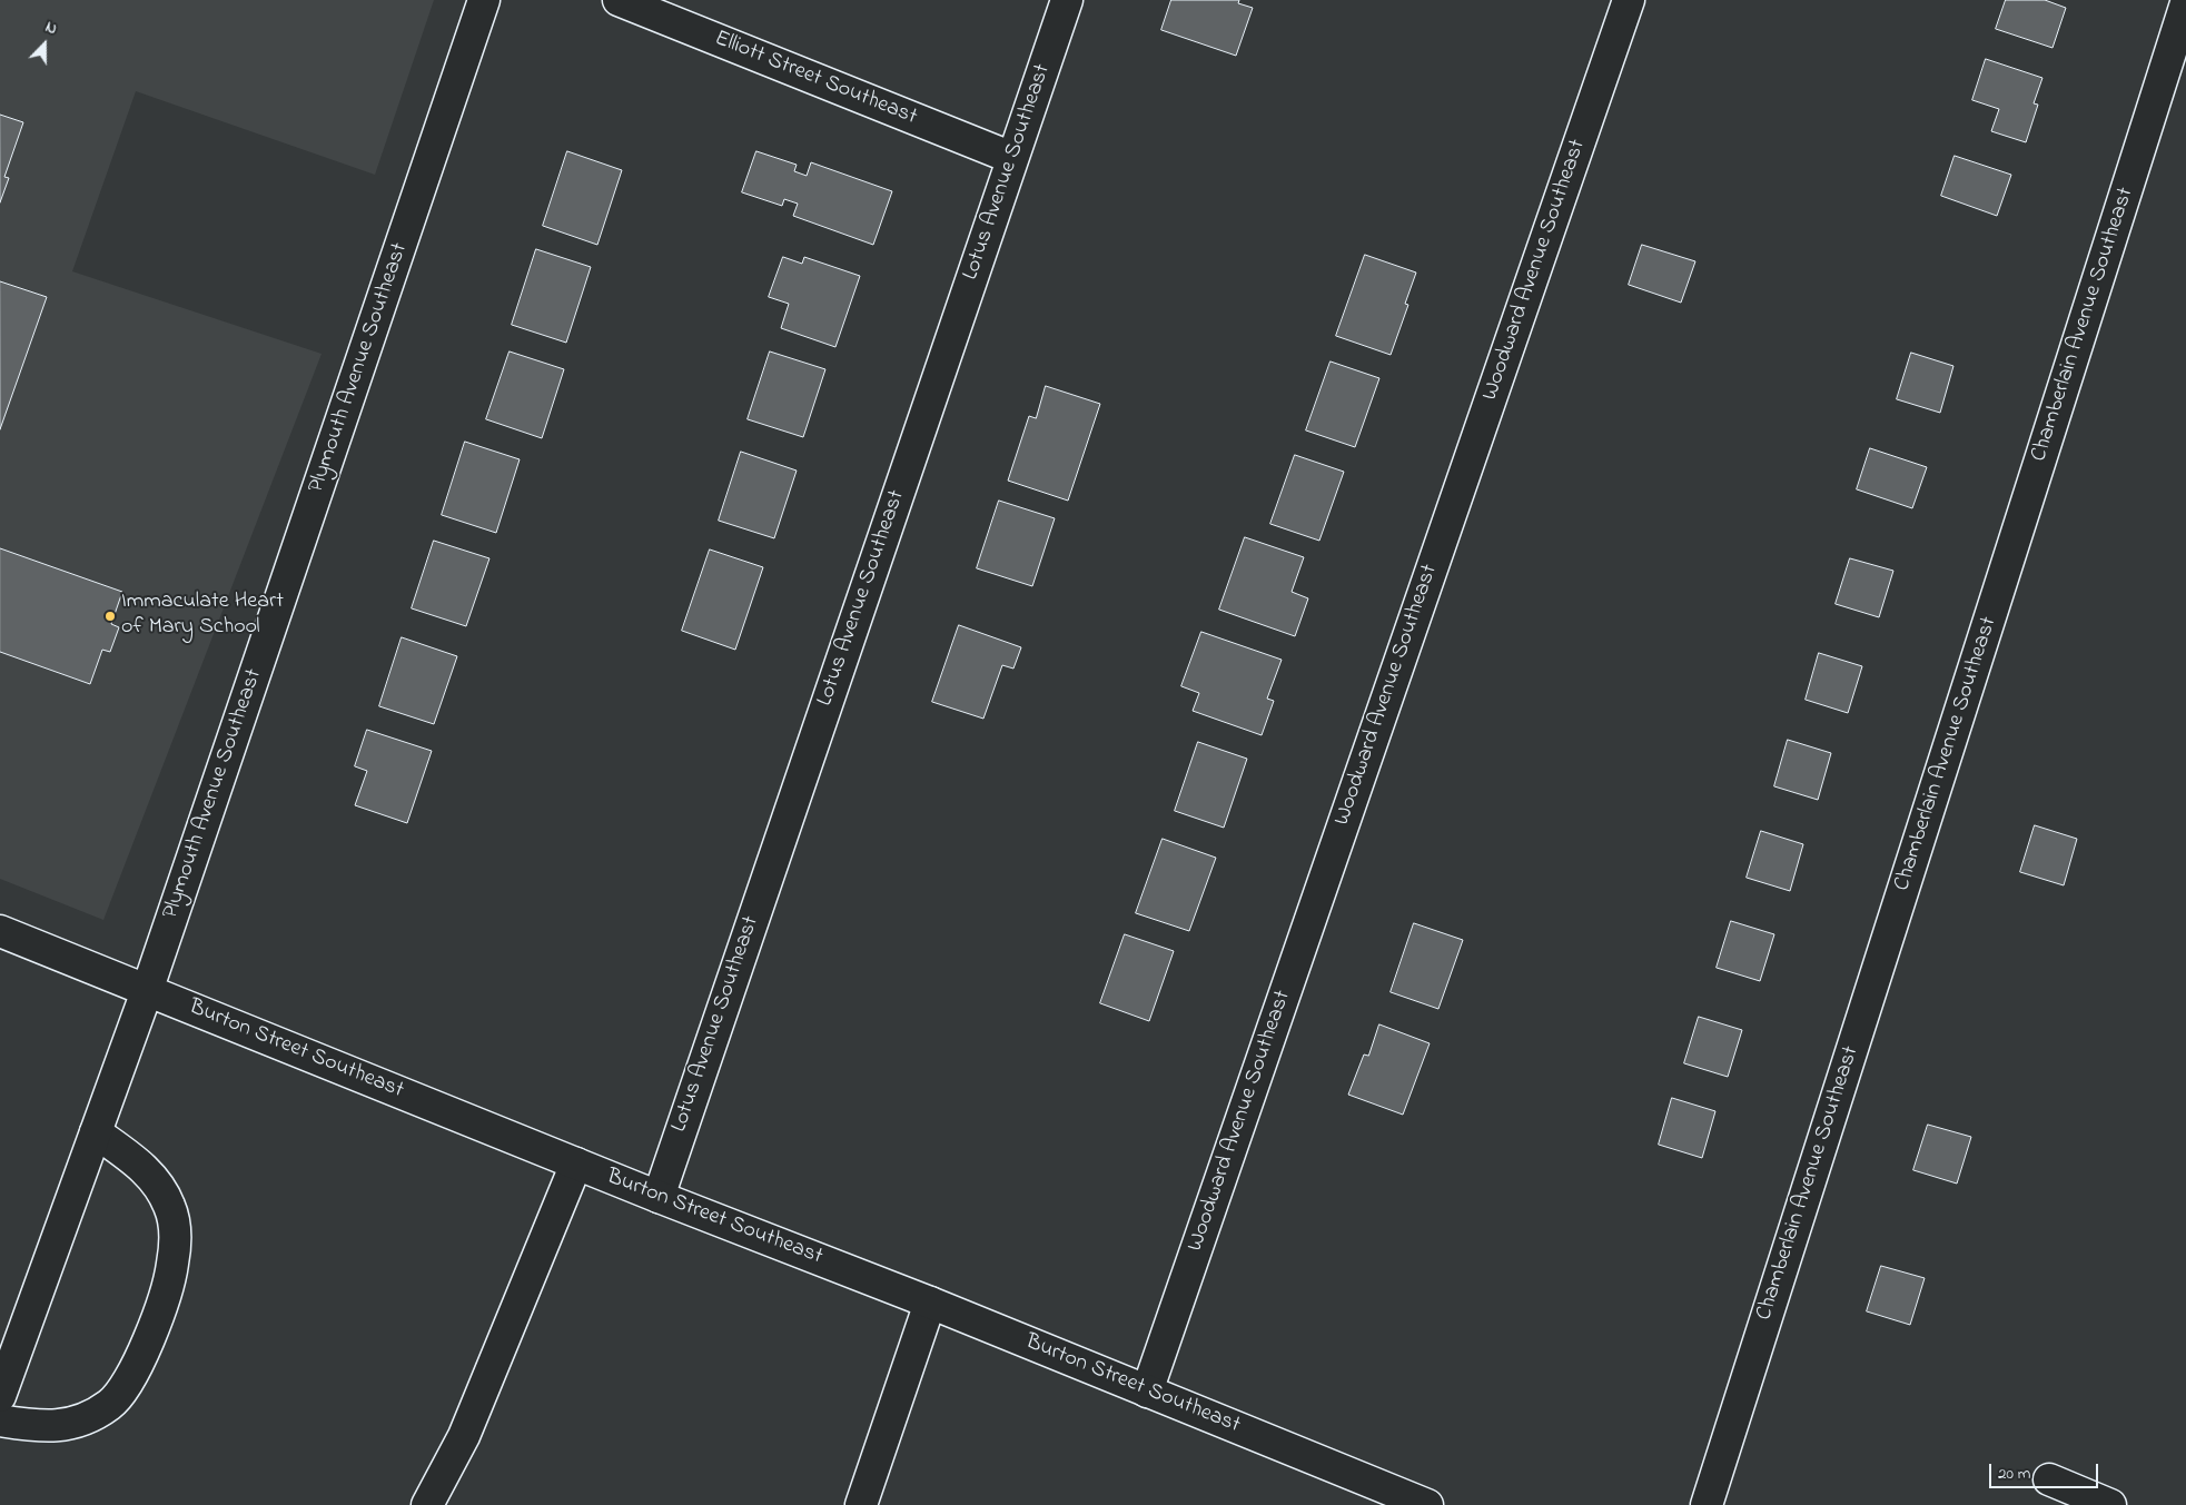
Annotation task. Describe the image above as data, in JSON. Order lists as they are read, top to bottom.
{
  "streets": {
    "street": [
      "Elliott Street Southeast",
      "Lotus Avenue Southeast",
      "Woodward Avenue Southeast",
      "Chamberlain Avenue Southeast",
      "Plymouth Avenue Southeast",
      "Burton Street Southeast"
    ]
  },
  "crossings": [
    ["Elliott Street Southeast", "Lotus Avenue Southeast"],
    ["Lotus Avenue Southeast", "Burton Street Southeast"],
    ["Woodward Avenue Southeast", "Burton Street Southeast"],
    ["Plymouth Avenue Southeast", "Burton Street Southeast"]
  ],
  "places": ["Immaculate Heart of Mary School"],
  "scale_bar": "20 m",
  "north": "top"
}
